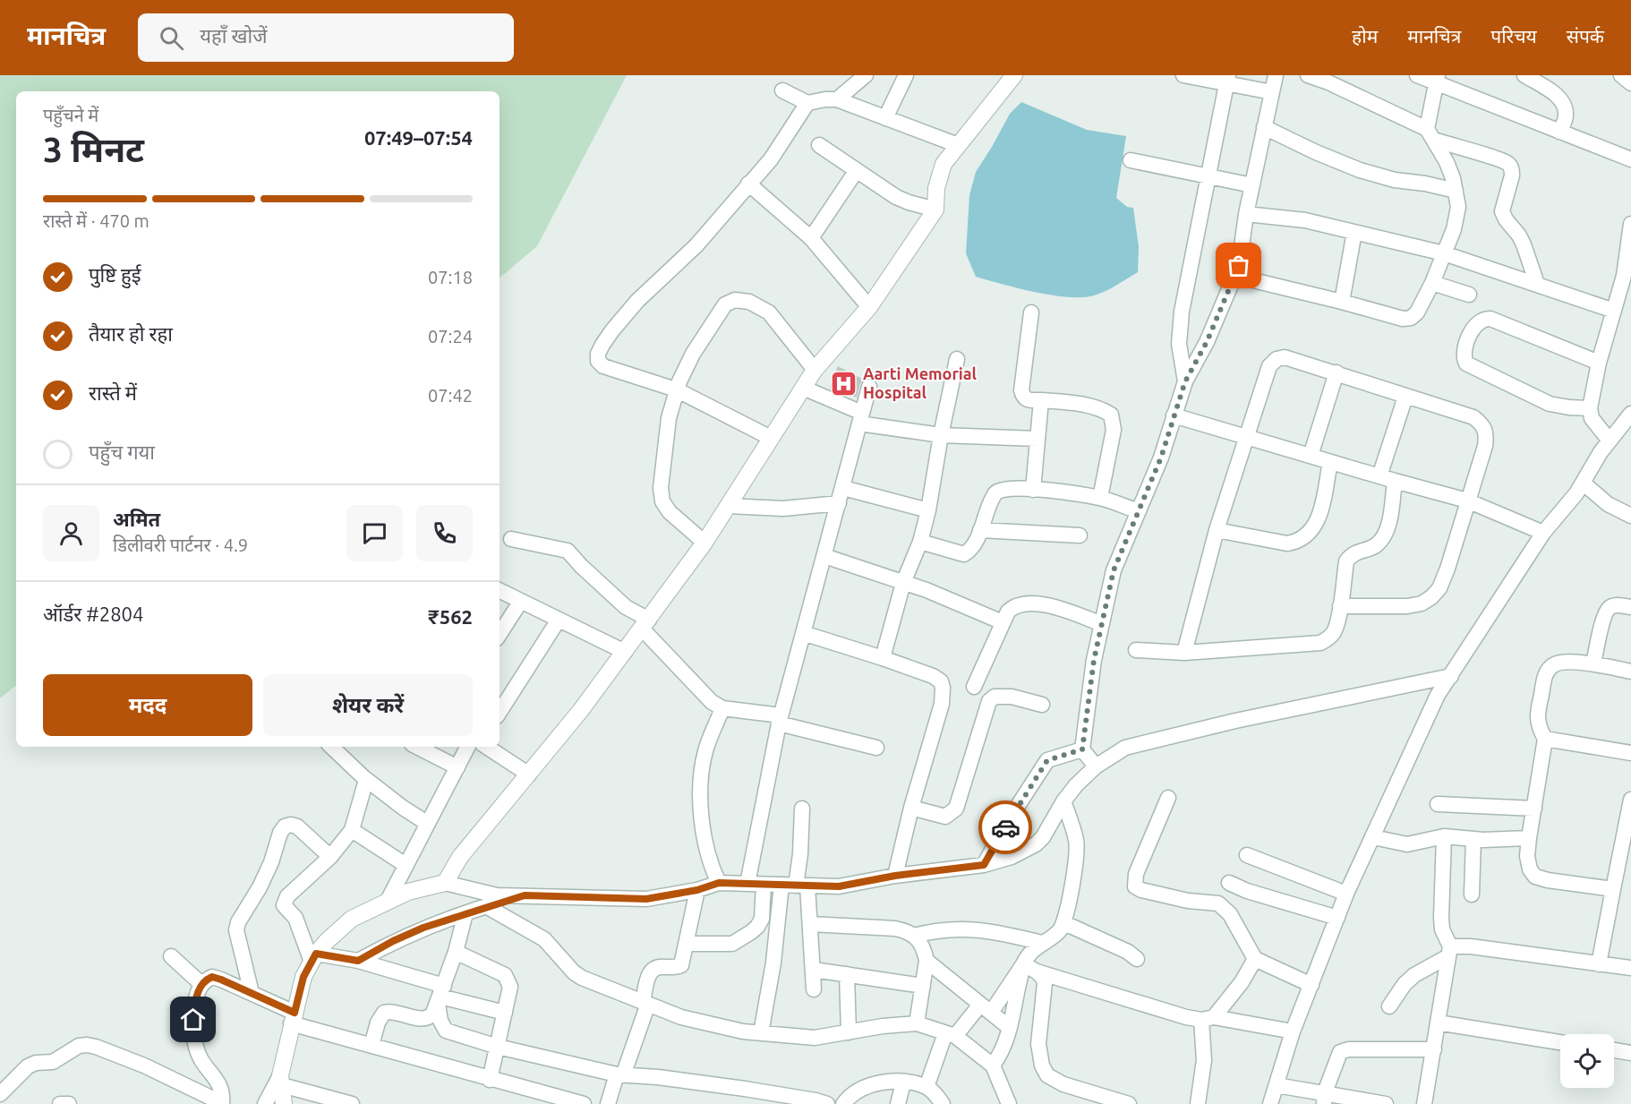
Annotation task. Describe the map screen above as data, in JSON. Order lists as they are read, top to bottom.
{
  "places": {
    "hospital": ["Aarti Memorial Hospital"]
  },
  "page": {
    "header": "मानचित्र",
    "search": "यहाँ खोजें",
    "nav": [
      "होम",
      "मानचित्र",
      "परिचय",
      "संपर्क"
    ],
    "heading": ["3 मिनट", "पहुँचने में", "07:49–07:54"],
    "panel": [
      "अमित",
      "डिलीवरी पार्टनर · 4.9",
      "ऑर्डर #2804",
      "₹562"
    ],
    "bar": "रास्ते में · 470 m",
    "list": [
      ["पुष्टि हुई", "07:18"],
      ["तैयार हो रहा", "07:24"],
      ["रास्ते में", "07:42"],
      "पहुँच गया"
    ],
    "buttons": ["मदद", "शेयर करें"]
  }
}
